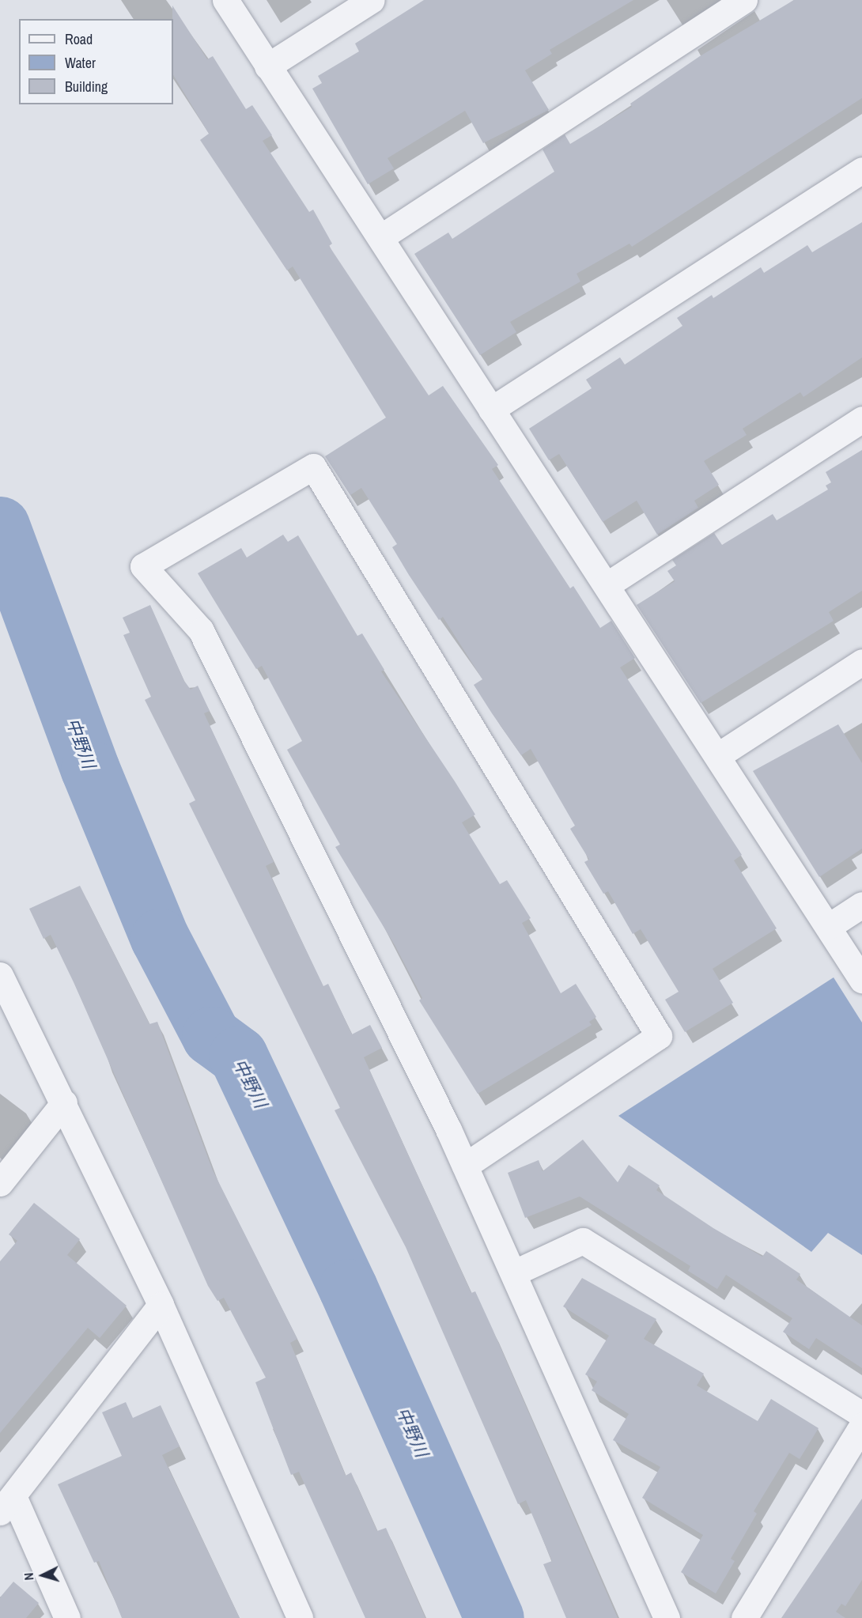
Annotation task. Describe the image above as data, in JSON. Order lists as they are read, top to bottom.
{
  "water": ["中野川"],
  "legend": ["Road", "Water", "Building"],
  "north": "left"
}
